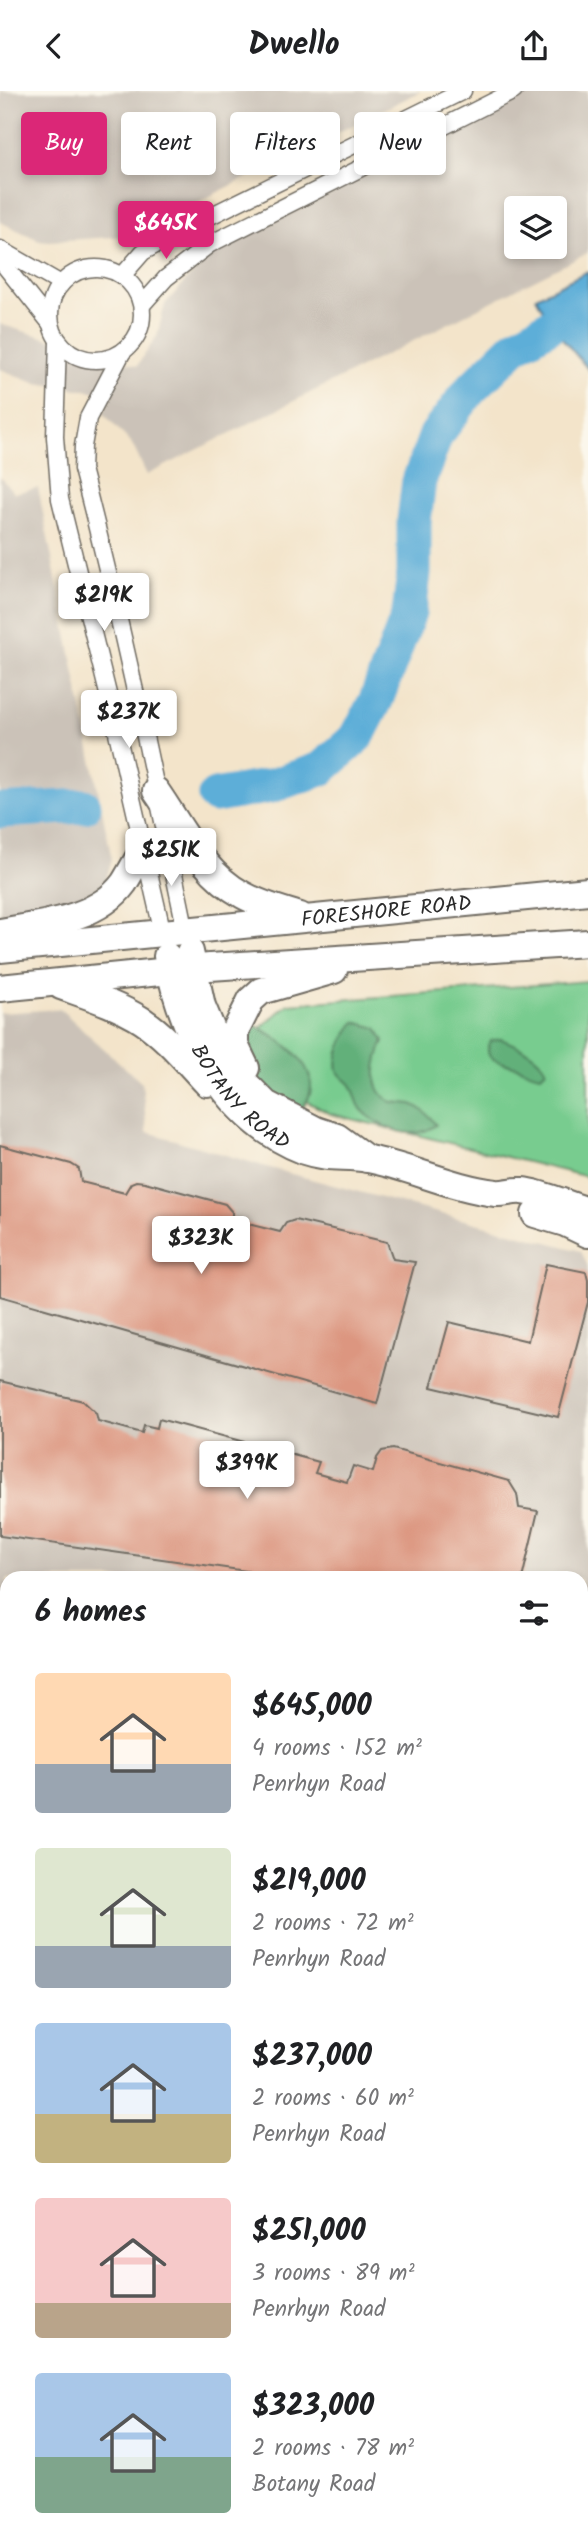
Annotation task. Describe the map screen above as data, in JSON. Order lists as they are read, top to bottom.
{
  "streets": {
    "main road": ["FORESHORE ROAD", "BOTANY ROAD"]
  },
  "crossings": [
    ["FORESHORE ROAD", "BOTANY ROAD"]
  ],
  "page": {
    "header": "Dwello",
    "chip": [
      "Buy",
      "Rent",
      "Filters",
      "New"
    ],
    "price": [
      "$645K",
      "$219K",
      "$237K",
      "$251K",
      "$323K",
      "$399K"
    ],
    "heading": "6 homes",
    "list": [
      {
        "name": "$645,000",
        "note": "4 rooms · 152 m² · Penrhyn Road"
      },
      {
        "name": "$219,000",
        "note": "2 rooms · 72 m² · Penrhyn Road"
      },
      {
        "name": "$237,000",
        "note": "2 rooms · 60 m² · Penrhyn Road"
      },
      {
        "name": "$251,000",
        "note": "3 rooms · 89 m² · Penrhyn Road"
      },
      {
        "name": "$323,000",
        "note": "2 rooms · 78 m² · Botany Road"
      }
    ]
  }
}
